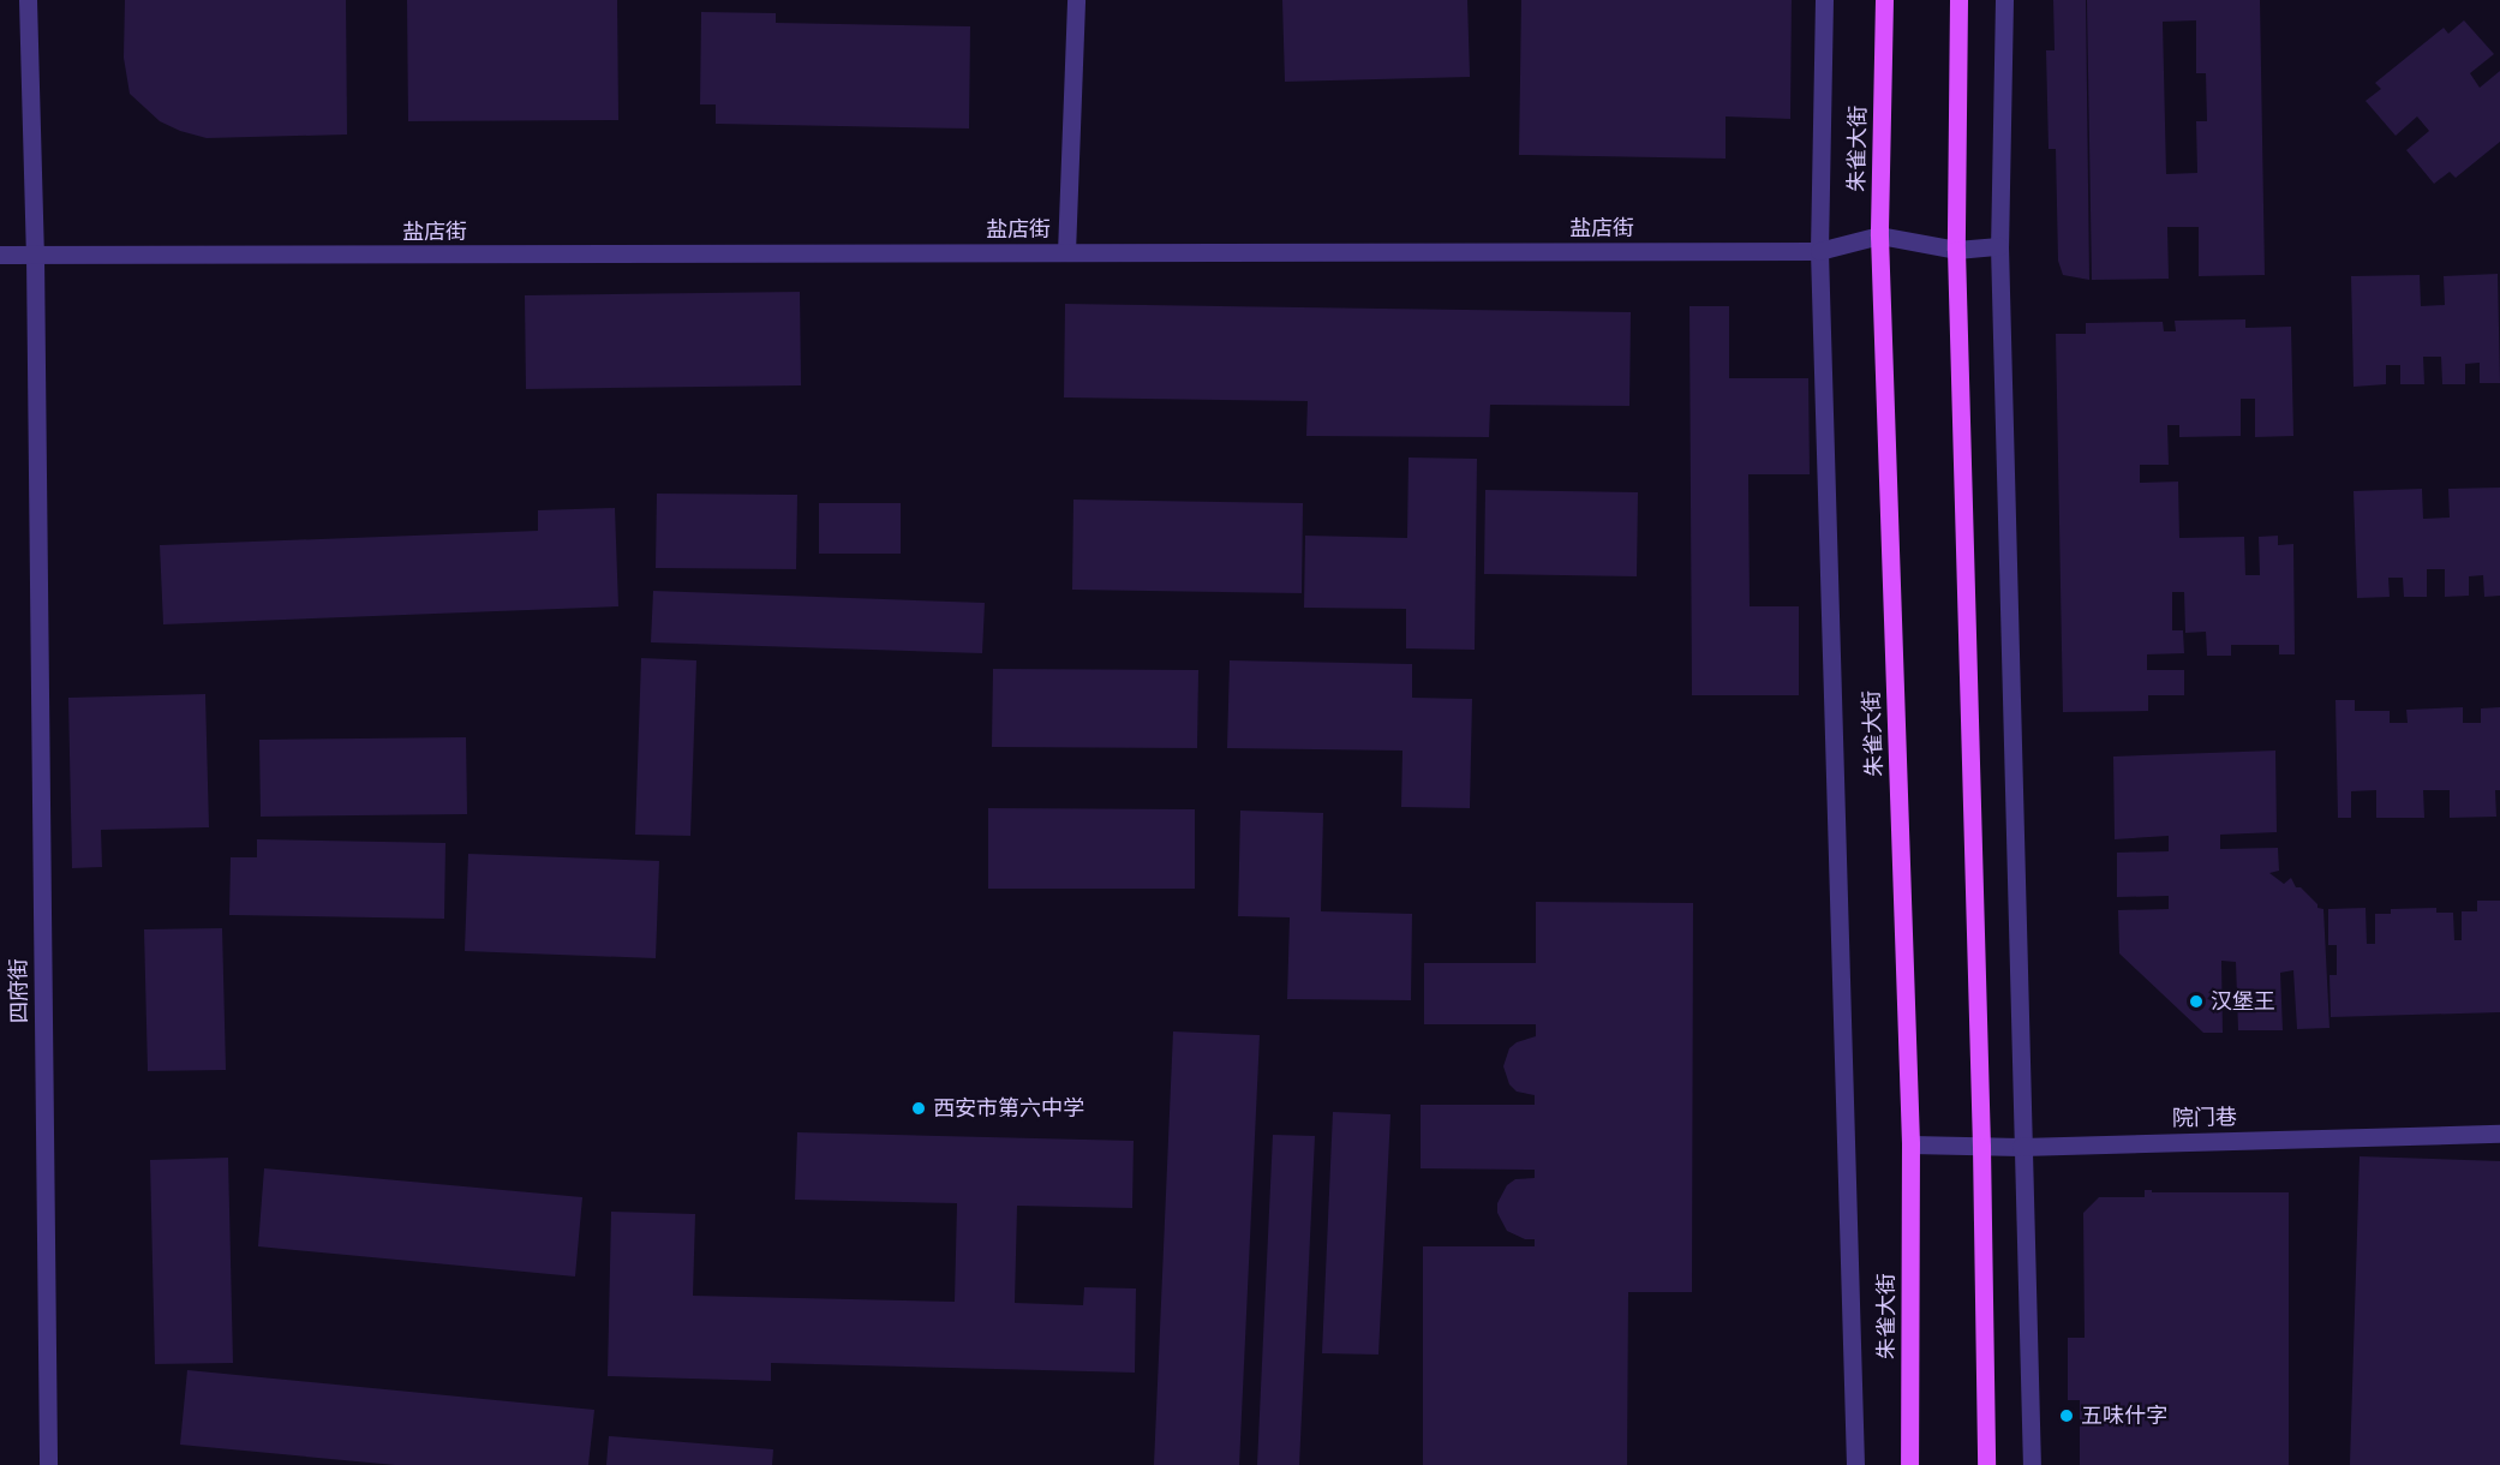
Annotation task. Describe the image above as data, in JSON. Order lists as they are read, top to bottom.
{
  "streets": {
    "main road": ["朱雀大街"],
    "street": ["盐店街", "四府街", "院门巷"]
  },
  "crossings": [
    ["朱雀大街", "盐店街"],
    ["朱雀大街", "院门巷"],
    ["盐店街", "四府街"]
  ],
  "places": ["汉堡王", "西安市第六中学", "五味什字"]
}
